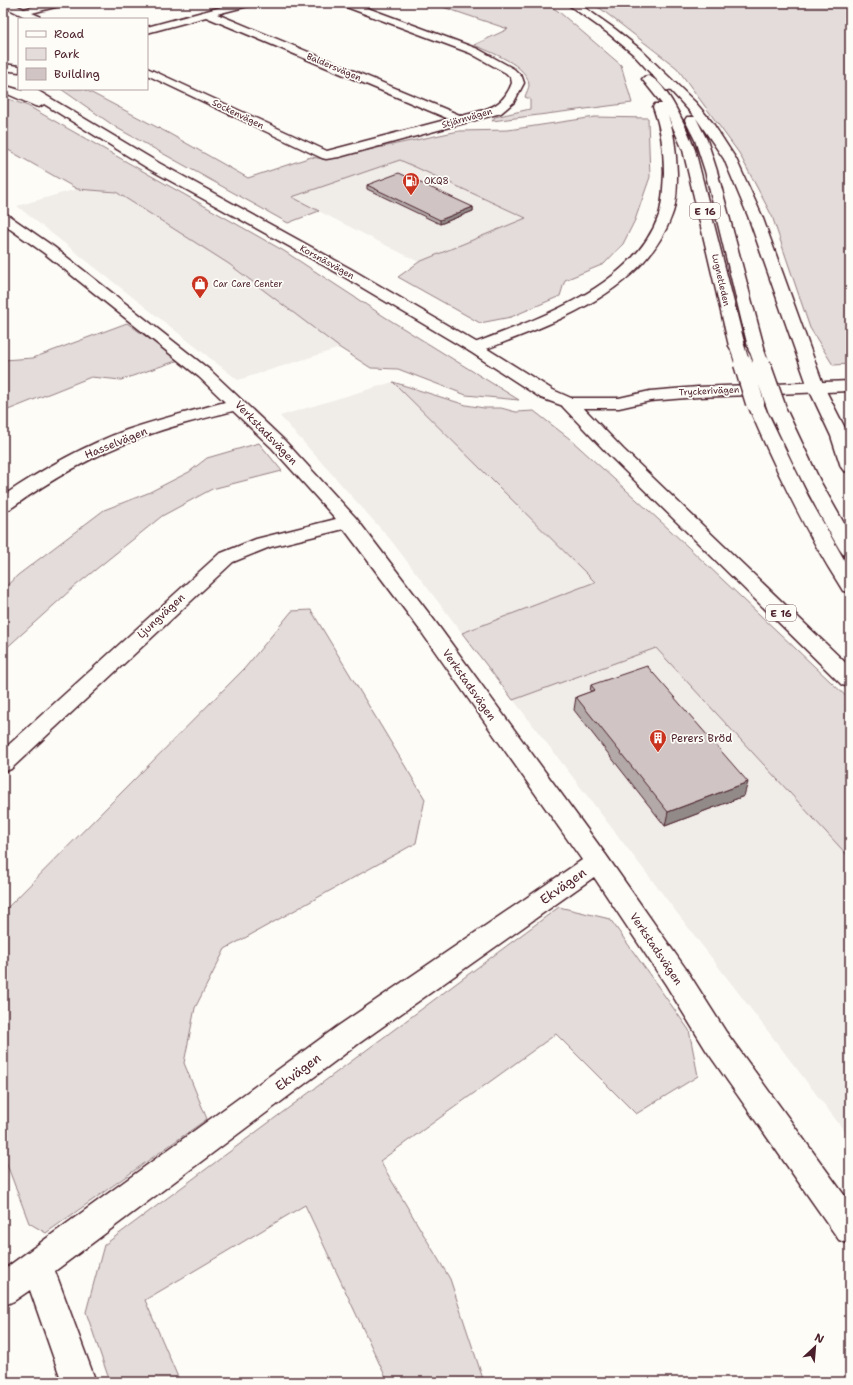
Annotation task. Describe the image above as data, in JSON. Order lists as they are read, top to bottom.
{
  "streets": {
    "main road": [
      "Baldersvägen",
      "Sockenvägen",
      "Stjärnvägen",
      "E 16",
      "Korsnäsvägen",
      "Lugnetleden",
      "Tryckerivägen",
      "Verkstadsvägen",
      "Hasselvägen",
      "Ljungvägen",
      "Ekvägen"
    ]
  },
  "crossings": [
    ["Baldersvägen", "Stjärnvägen"],
    ["Sockenvägen", "Stjärnvägen"],
    ["E 16", "Korsnäsvägen"],
    ["E 16", "Lugnetleden"],
    ["E 16", "Tryckerivägen"],
    ["Korsnäsvägen", "Lugnetleden"],
    ["Korsnäsvägen", "Tryckerivägen"],
    ["Verkstadsvägen", "Hasselvägen"],
    ["Verkstadsvägen", "Ljungvägen"],
    ["Verkstadsvägen", "Ekvägen"]
  ],
  "places": {
    "fuel station": ["OKQ8"],
    "shop": ["Car Care Center"],
    "building": ["Perers Bröd"]
  },
  "legend": ["Road", "Park", "Building"],
  "north": "top right"
}
